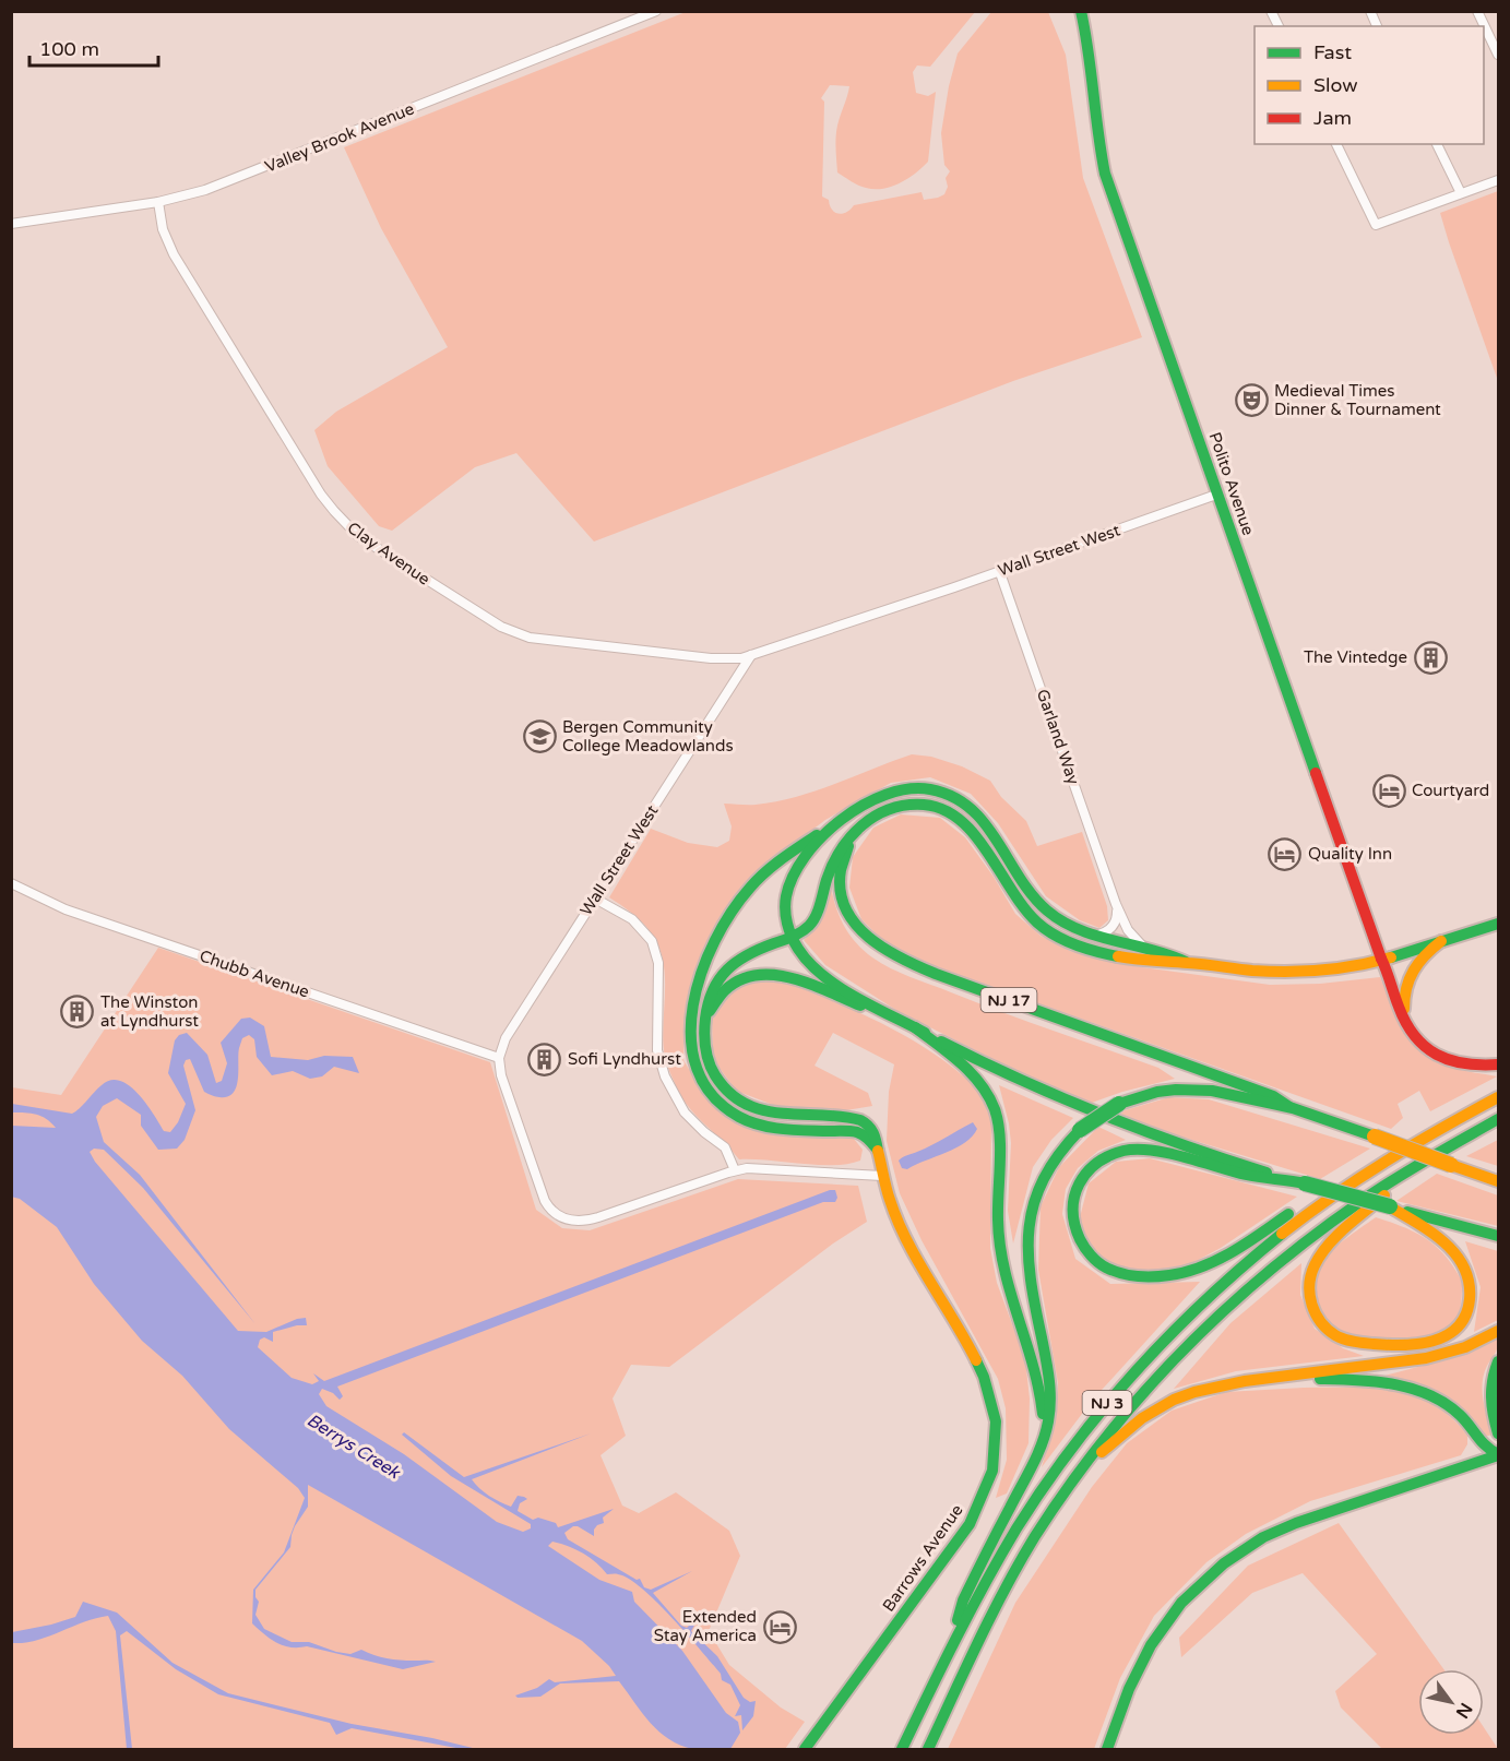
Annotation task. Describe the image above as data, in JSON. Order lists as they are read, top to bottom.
{
  "streets": {
    "main road": [
      "Polito Avenue",
      "NJ 17",
      "NJ 3",
      "Barrows Avenue"
    ],
    "street": [
      "Valley Brook Avenue",
      "Wall Street West",
      "Clay Avenue",
      "Garland Way",
      "Chubb Avenue"
    ]
  },
  "crossings": [
    ["Valley Brook Avenue", "Clay Avenue"],
    ["Polito Avenue", "Wall Street West"],
    ["Polito Avenue", "NJ 17"],
    ["Wall Street West", "Clay Avenue"],
    ["Wall Street West", "Garland Way"],
    ["Wall Street West", "Chubb Avenue"],
    ["Garland Way", "NJ 17"]
  ],
  "water": ["Berrys Creek"],
  "places": {
    "theatre": ["Medieval Times Dinner & Tournament"],
    "building": ["The Vintedge", "The Winston at Lyndhurst", "Sofi Lyndhurst"],
    "school or university": ["Bergen Community College Meadowlands"],
    "hotel": ["Courtyard", "Quality Inn", "Extended Stay America"]
  },
  "legend": ["Fast", "Slow", "Jam"],
  "scale_bar": "100 m",
  "north": "bottom right"
}
